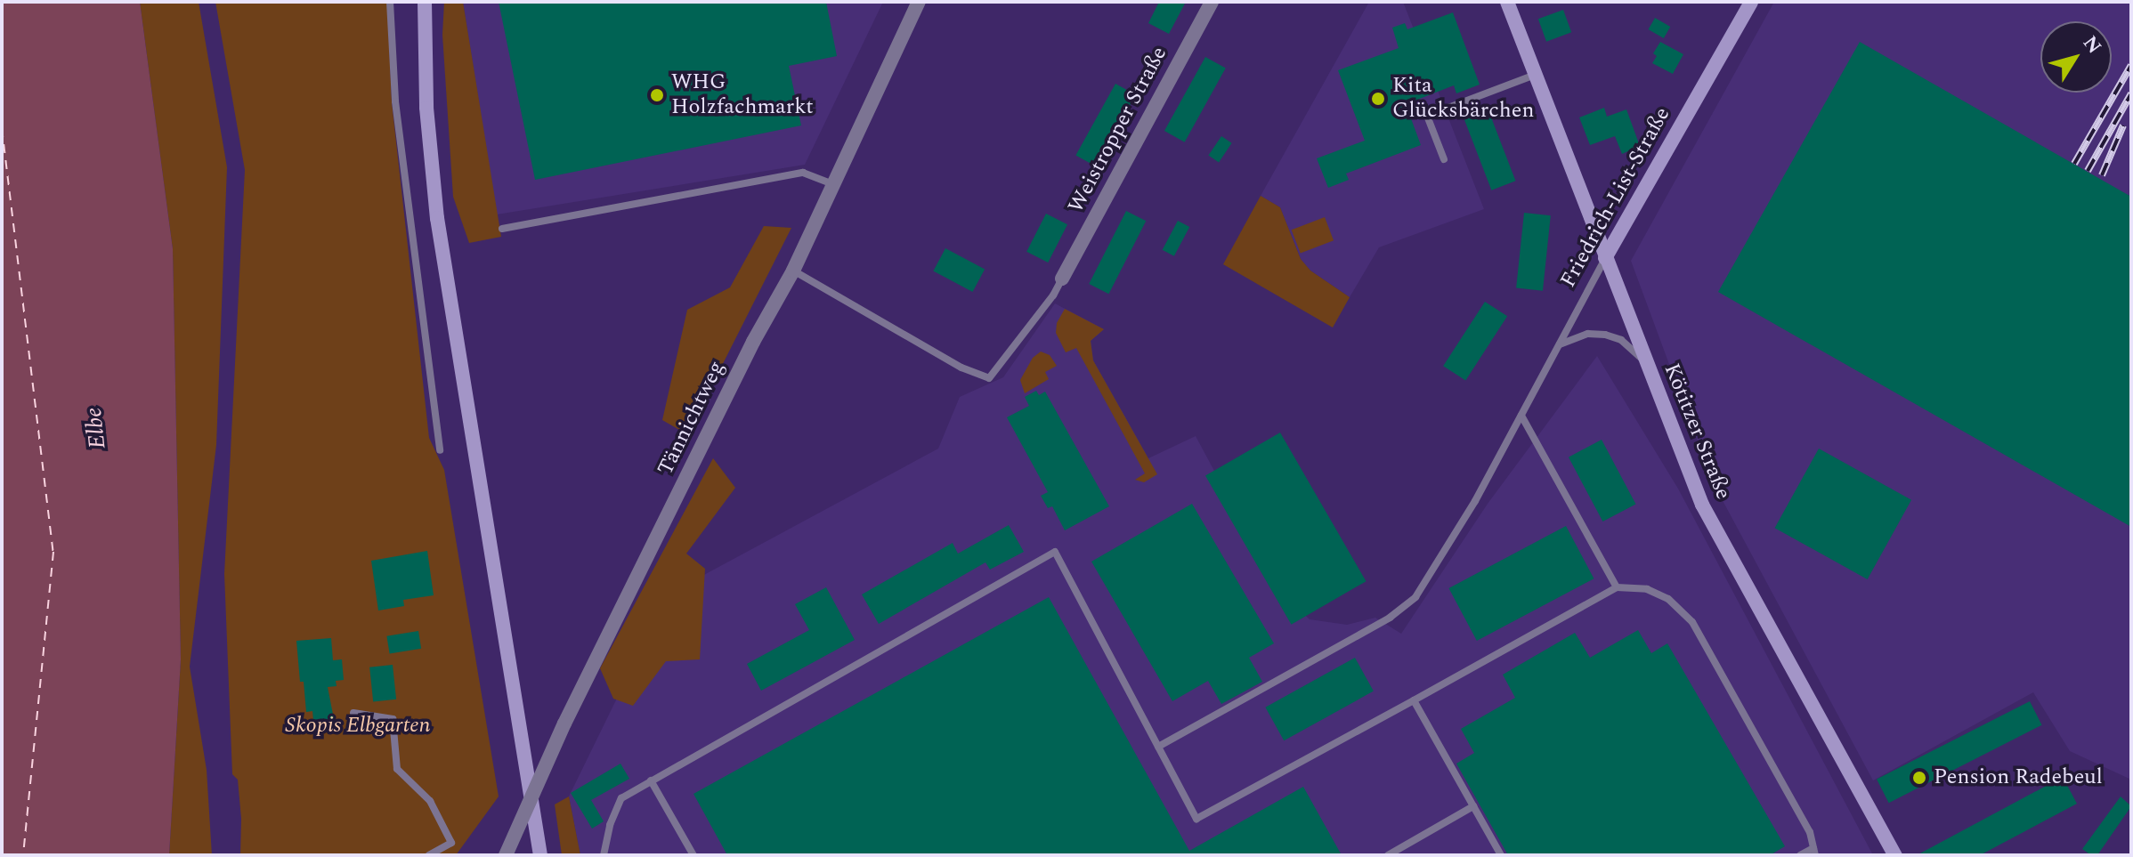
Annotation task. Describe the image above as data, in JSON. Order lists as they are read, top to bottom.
{
  "streets": {
    "street": [
      "Weistropper Straße",
      "Friedrich-List-Straße",
      "Tännichtweg",
      "Kötitzer Straße"
    ]
  },
  "crossings": [
    ["Friedrich-List-Straße", "Kötitzer Straße"]
  ],
  "water": ["Elbe"],
  "parks": ["Skopis Elbgarten"],
  "places": ["WHG Holzfachmarkt", "Kita Glücksbärchen", "Pension Radebeul"],
  "north": "top right"
}
